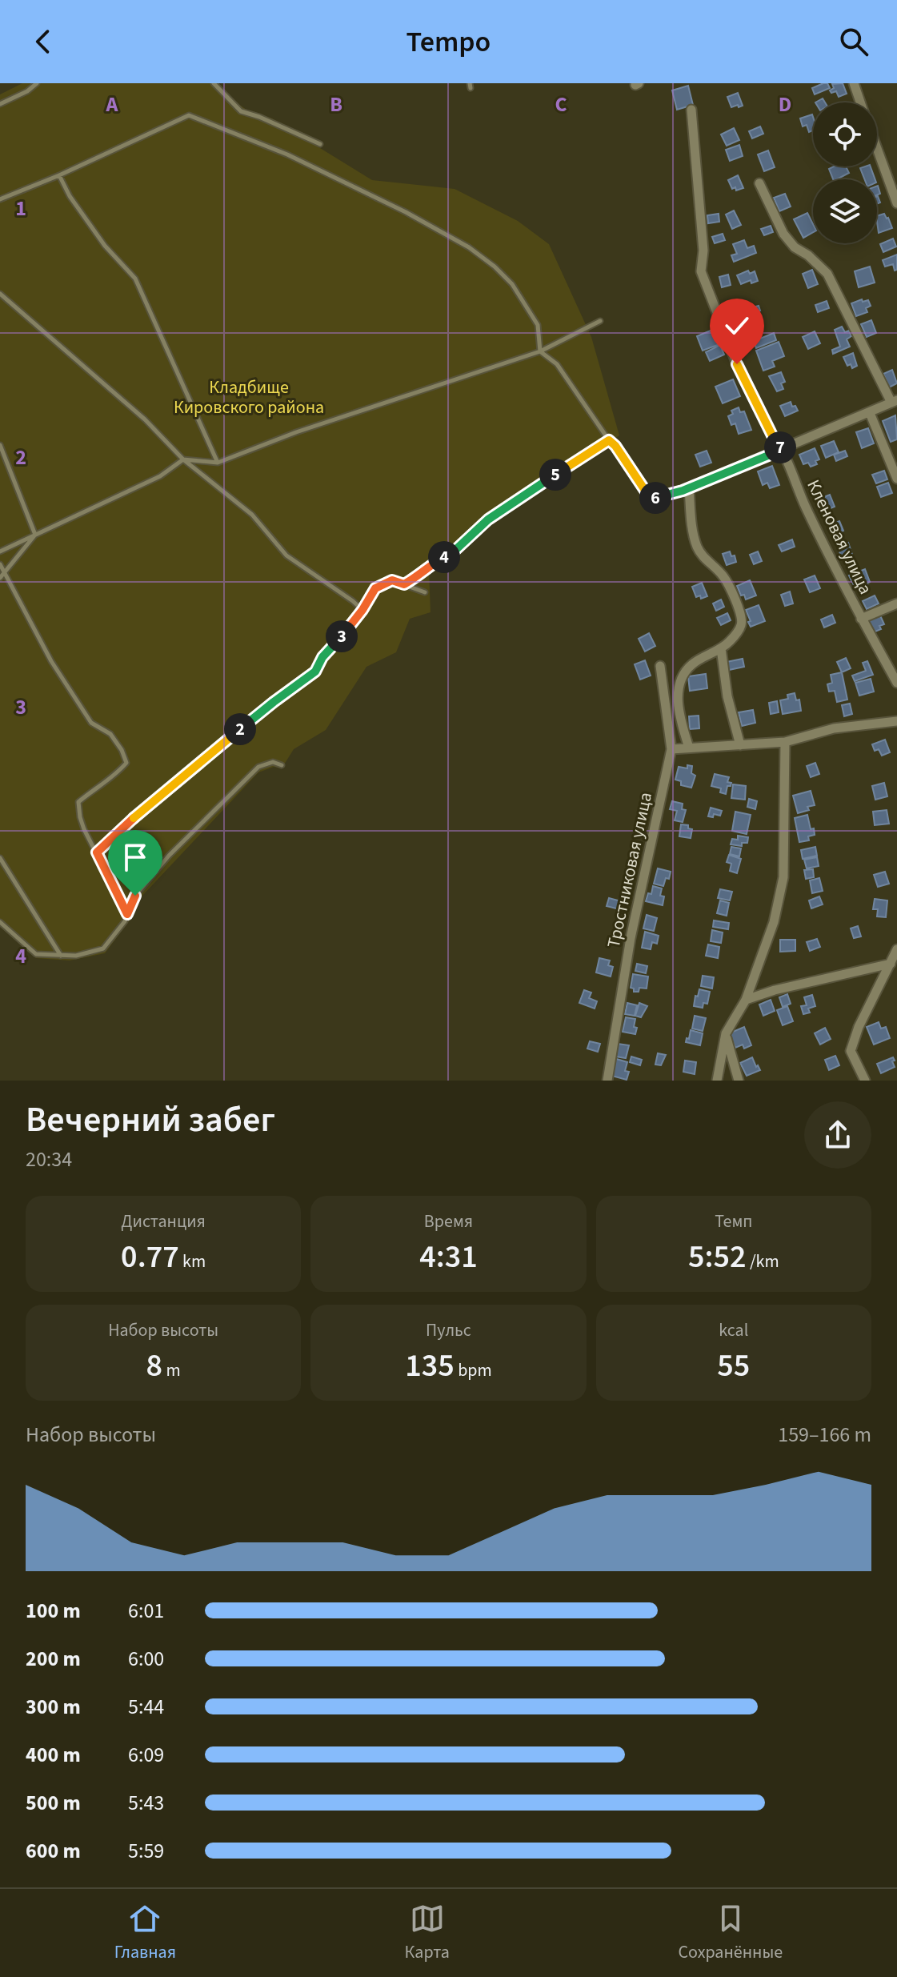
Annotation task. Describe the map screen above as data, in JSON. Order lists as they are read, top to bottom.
{
  "streets": {
    "street": ["Кленовая улица", "Тростниковая улица"]
  },
  "parks": ["Кладбище Кировского района"],
  "page": {
    "header": "Tempo",
    "pins": [
      "7",
      "5",
      "6",
      "4",
      "3",
      "2"
    ],
    "heading": ["Вечерний забег", "20:34"],
    "stats": [
      ["Дистанция", "0.77 km"],
      ["Время", "4:31"],
      ["Темп", "5:52 /km"],
      ["Набор высоты", "8 m"],
      ["Пульс", "135 bpm"],
      ["kcal", "55"]
    ],
    "chart": ["Набор высоты", "159–166 m"],
    "list": [
      {
        "name": "100 m",
        "note": "6:01"
      },
      {
        "name": "200 m",
        "note": "6:00"
      },
      {
        "name": "300 m",
        "note": "5:44"
      },
      {
        "name": "400 m",
        "note": "6:09"
      },
      {
        "name": "500 m",
        "note": "5:43"
      },
      {
        "name": "600 m",
        "note": "5:59"
      }
    ],
    "tabs": ["Главная", "Карта", "Сохранённые"]
  },
  "grid": {
    "columns": [
      "A",
      "B",
      "C",
      "D"
    ],
    "rows": [
      "1",
      "2",
      "3",
      "4"
    ]
  }
}
